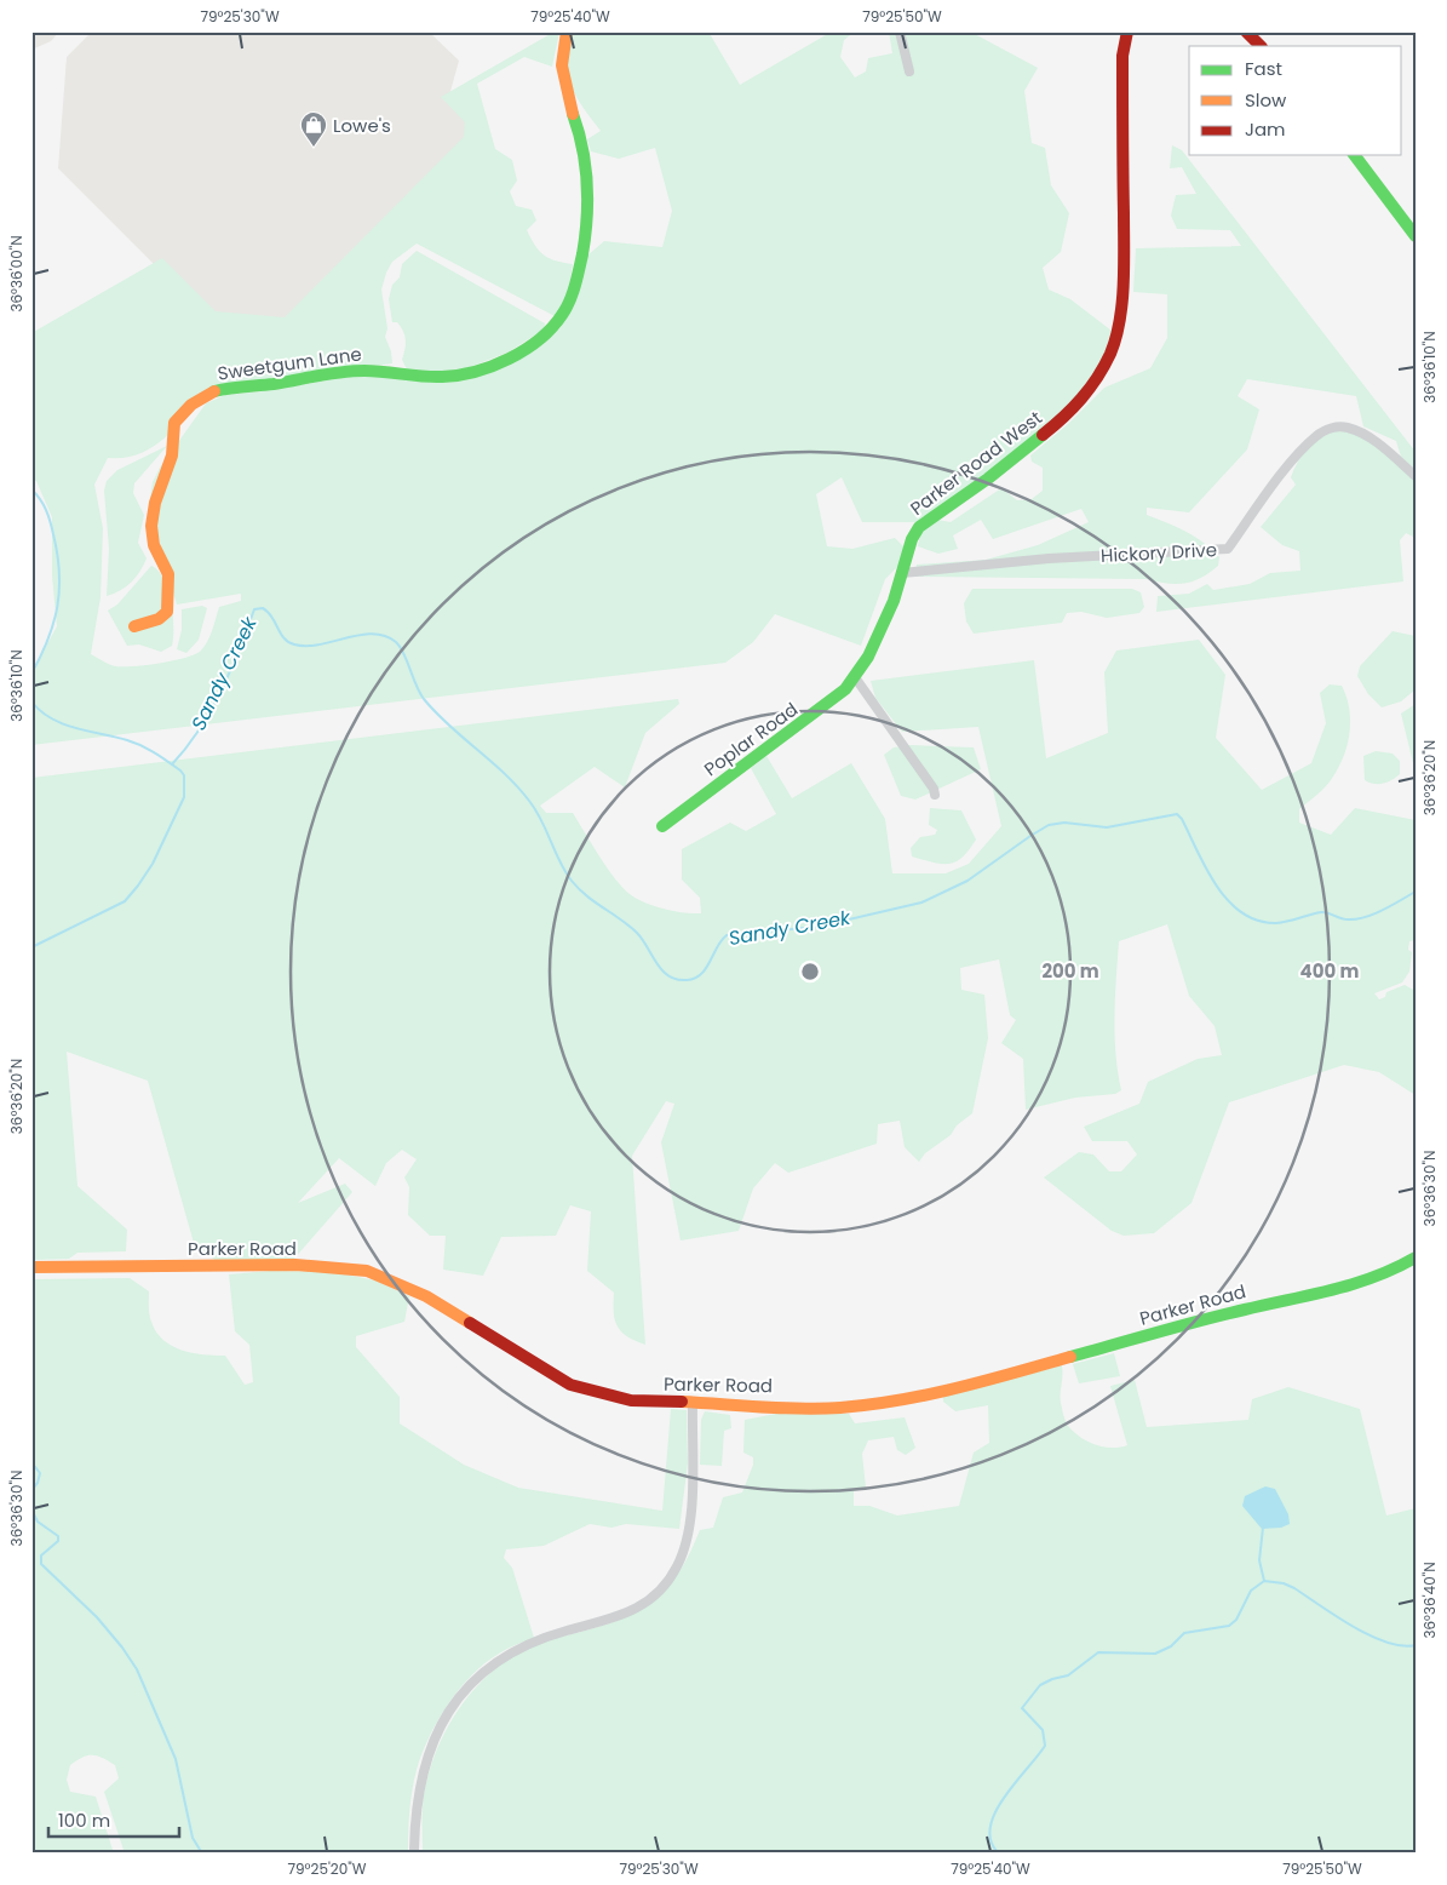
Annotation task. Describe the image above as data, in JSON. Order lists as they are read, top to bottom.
{
  "streets": {
    "street": [
      "Sweetgum Lane",
      "Parker Road West",
      "Hickory Drive",
      "Poplar Road",
      "Parker Road"
    ]
  },
  "crossings": [
    ["Parker Road West", "Hickory Drive"],
    ["Parker Road West", "Poplar Road"]
  ],
  "water": ["Sandy Creek"],
  "places": {
    "shop": ["Lowe's"]
  },
  "legend": ["Fast", "Slow", "Jam"],
  "scale_bar": "100 m",
  "coordinates": [
    "79°25'30\"W",
    "79°25'40\"W",
    "79°25'50\"W",
    "36°36'00\"N",
    "36°36'10\"N",
    "36°36'20\"N",
    "36°36'30\"N",
    "36°36'40\"N",
    "79°25'20\"W"
  ],
  "rings": ["200 m", "400 m"]
}
